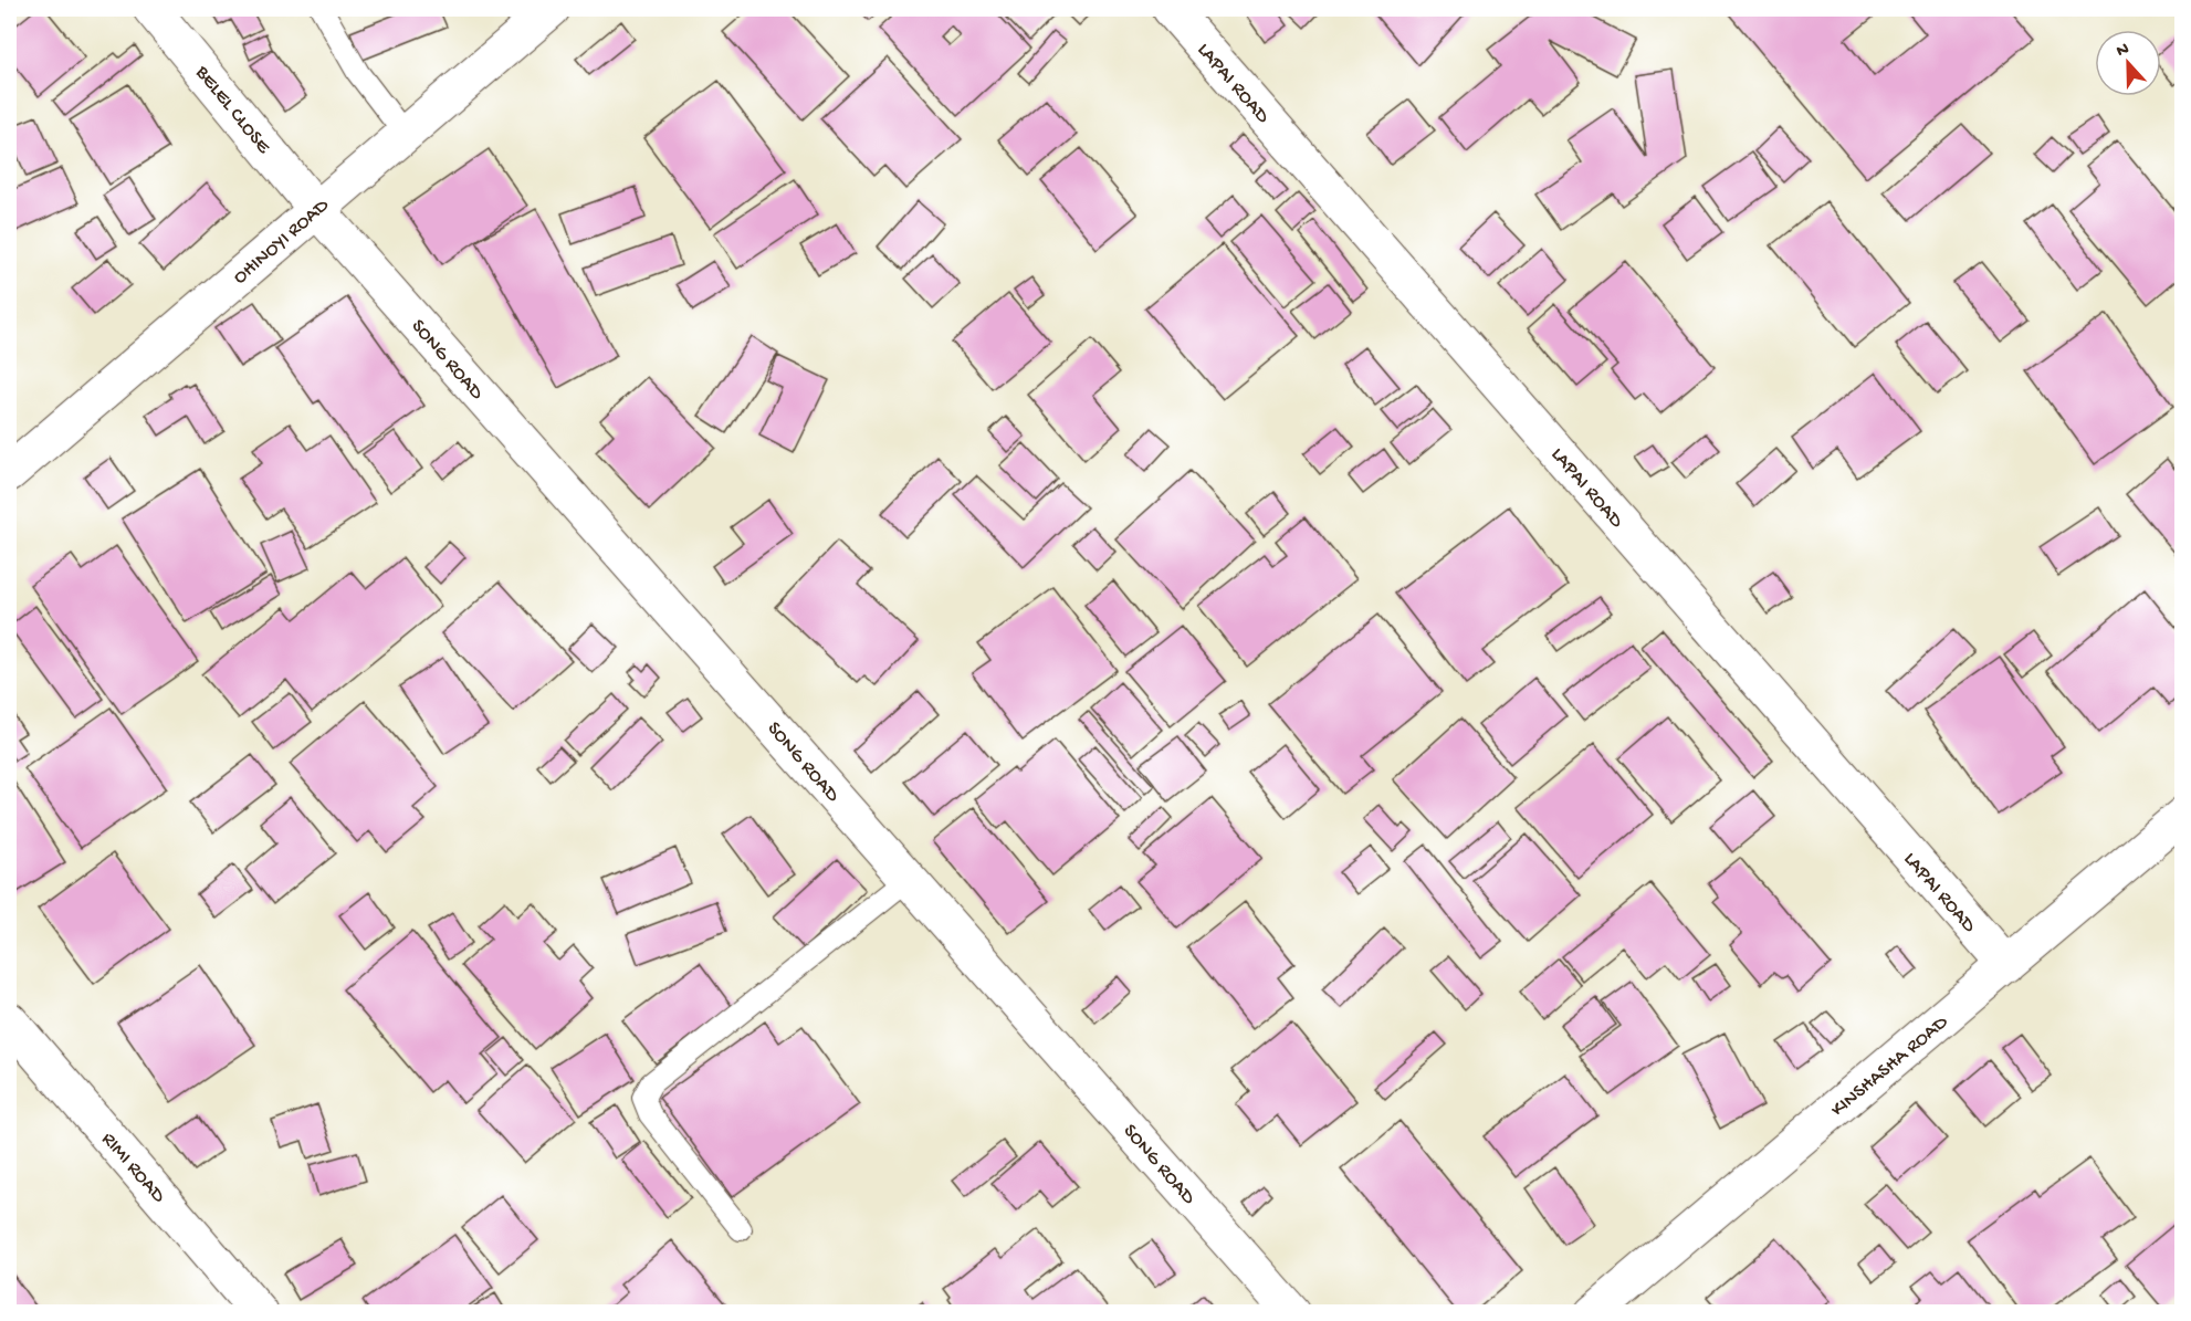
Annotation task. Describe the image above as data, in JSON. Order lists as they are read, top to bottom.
{
  "streets": {
    "street": [
      "LAPAI ROAD",
      "BELEL CLOSE",
      "OHINOYI ROAD",
      "SONG ROAD",
      "KINSHASHA ROAD",
      "RIMI ROAD"
    ]
  },
  "crossings": [
    ["LAPAI ROAD", "KINSHASHA ROAD"],
    ["BELEL CLOSE", "OHINOYI ROAD"],
    ["BELEL CLOSE", "SONG ROAD"],
    ["OHINOYI ROAD", "SONG ROAD"]
  ],
  "north": "top"
}
